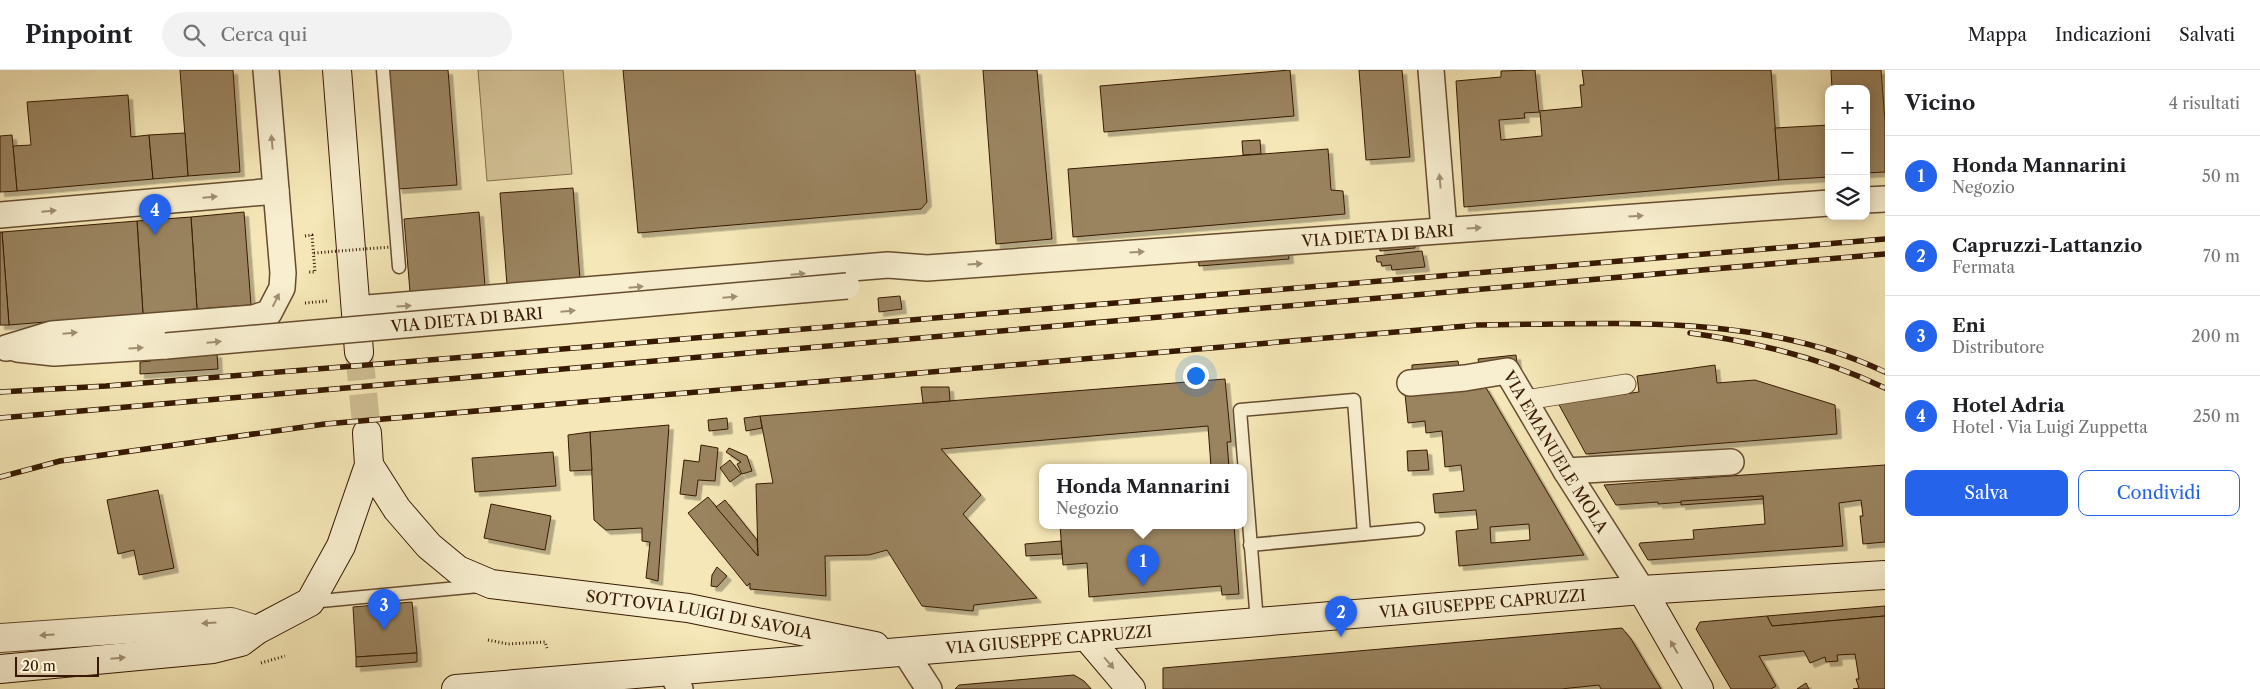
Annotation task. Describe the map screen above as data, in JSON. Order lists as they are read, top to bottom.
{
  "streets": {
    "main road": ["VIA GIUSEPPE CAPRUZZI", "SOTTOVIA LUIGI DI SAVOIA"],
    "street": ["VIA DIETA DI BARI", "VIA EMANUELE MOLA"]
  },
  "crossings": [
    ["VIA EMANUELE MOLA", "VIA GIUSEPPE CAPRUZZI"],
    ["VIA GIUSEPPE CAPRUZZI", "SOTTOVIA LUIGI DI SAVOIA"]
  ],
  "one_way": ["VIA DIETA DI BARI"],
  "scale_bar": "20 m",
  "page": {
    "header": "Pinpoint",
    "search": "Cerca qui",
    "nav": ["Mappa", "Indicazioni", "Salvati"],
    "heading": ["Vicino", "4 risultati"],
    "map_buttons": ["+", "−"],
    "list": [
      {
        "mark": "1",
        "name": "Honda Mannarini",
        "note": "Negozio",
        "value": "50 m"
      },
      {
        "mark": "2",
        "name": "Capruzzi-Lattanzio",
        "note": "Fermata",
        "value": "70 m"
      },
      {
        "mark": "3",
        "name": "Eni",
        "note": "Distributore",
        "value": "200 m"
      },
      {
        "mark": "4",
        "name": "Hotel Adria",
        "note": "Hotel · Via Luigi Zuppetta",
        "value": "250 m"
      }
    ],
    "pins": [
      "4",
      "1",
      "3",
      "2"
    ],
    "buttons": ["Salva", "Condividi"],
    "popup": ["Honda Mannarini", "Negozio"],
    "scale": "20 m"
  }
}
